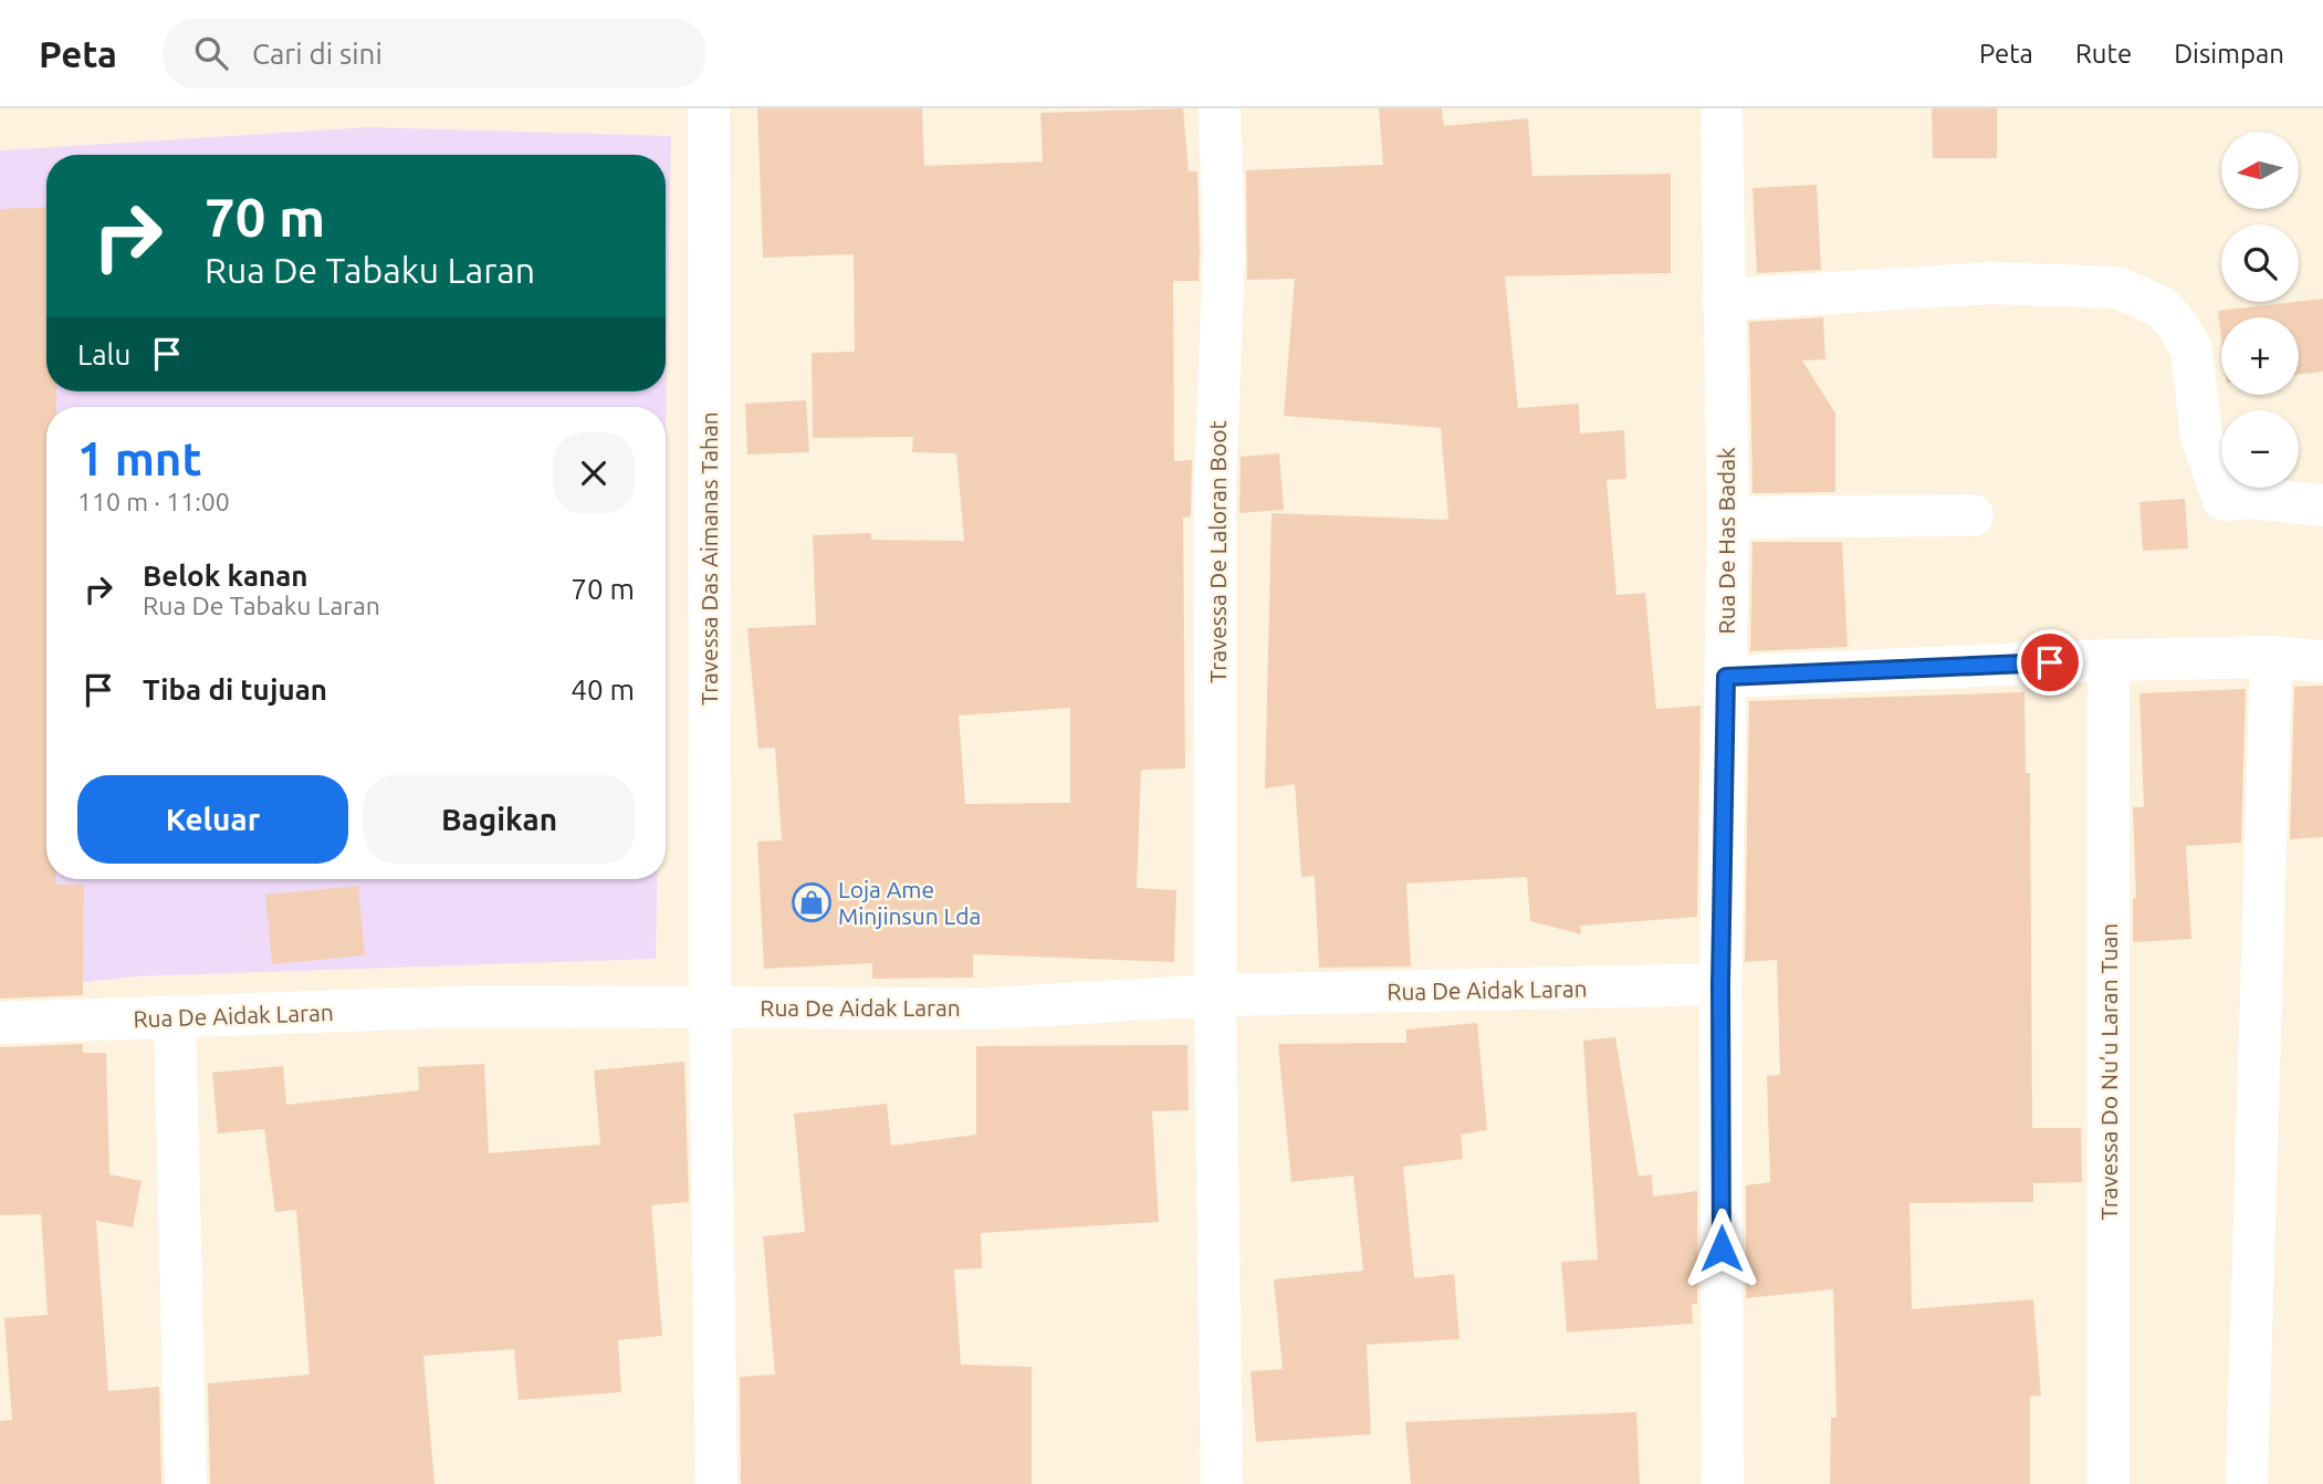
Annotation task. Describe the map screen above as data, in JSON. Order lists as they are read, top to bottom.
{
  "streets": {
    "street": [
      "Rua De Has Badak",
      "Travessa De Laloran Boot",
      "Travessa Das Aimanas Tahan",
      "Rua De Aidak Laran",
      "Travessa Do Nu’u Laran Tuan"
    ]
  },
  "crossings": [
    ["Rua De Has Badak", "Rua De Aidak Laran"],
    ["Travessa De Laloran Boot", "Rua De Aidak Laran"],
    ["Travessa Das Aimanas Tahan", "Rua De Aidak Laran"]
  ],
  "places": {
    "shop": ["Loja Ame Minjinsun Lda"]
  },
  "north": "left",
  "page": {
    "header": "Peta",
    "search": "Cari di sini",
    "nav": ["Peta", "Rute", "Disimpan"],
    "map_buttons": ["+", "−"],
    "turn": ["70 m", "Rua De Tabaku Laran"],
    "then": "Lalu",
    "heading": ["1 mnt", "110 m · 11:00"],
    "list": [
      {
        "name": "Belok kanan",
        "note": "Rua De Tabaku Laran",
        "value": "70 m"
      },
      {
        "name": "Tiba di tujuan",
        "value": "40 m"
      }
    ],
    "buttons": ["Keluar", "Bagikan"]
  }
}
